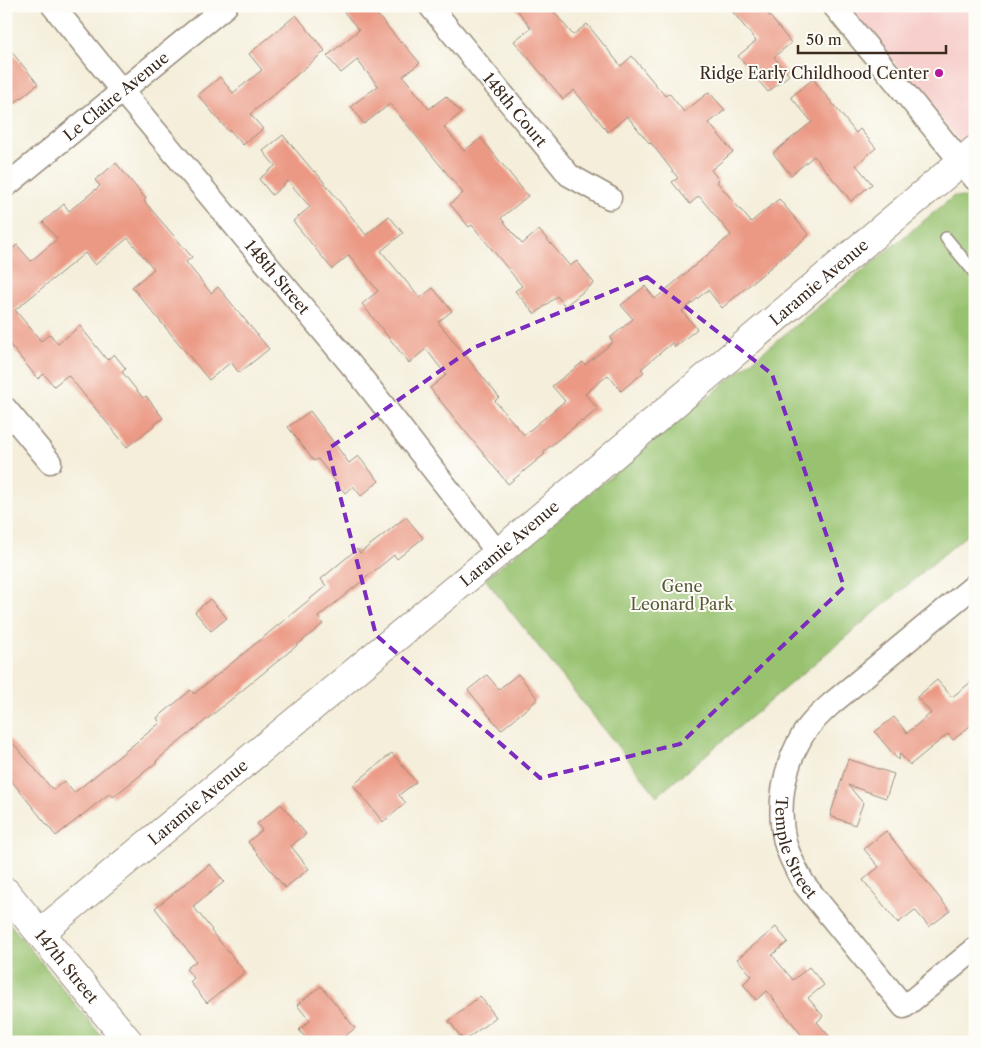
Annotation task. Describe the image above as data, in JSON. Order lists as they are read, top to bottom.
{
  "streets": {
    "street": [
      "Le Claire Avenue",
      "148th Court",
      "148th Street",
      "Laramie Avenue",
      "Temple Street",
      "147th Street"
    ]
  },
  "crossings": [
    ["Le Claire Avenue", "148th Street"],
    ["148th Street", "Laramie Avenue"],
    ["Laramie Avenue", "147th Street"]
  ],
  "parks": ["Gene Leonard Park"],
  "places": ["Ridge Early Childhood Center"],
  "scale_bar": "50 m"
}
